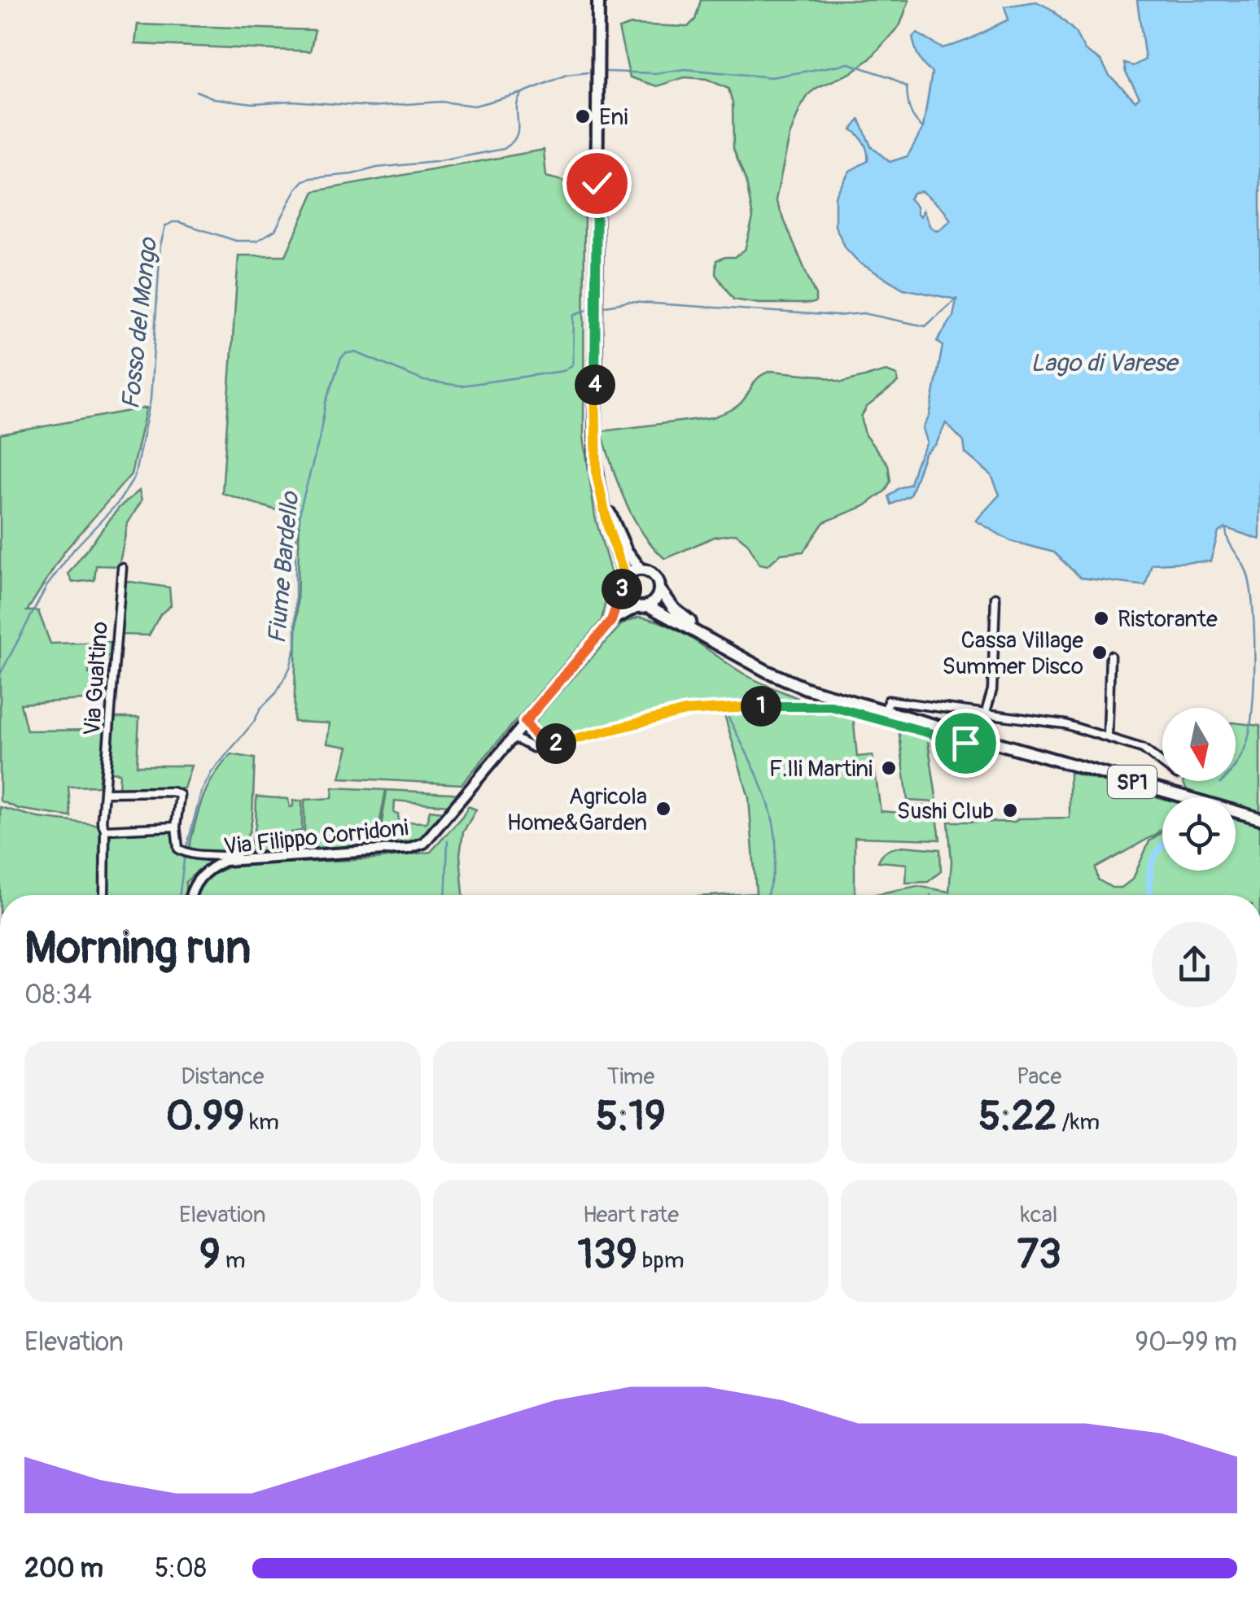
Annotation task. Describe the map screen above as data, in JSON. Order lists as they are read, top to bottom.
{
  "streets": {
    "main road": ["SP1"],
    "street": ["Via Gualtino", "Via Filippo Corridoni"]
  },
  "crossings": [
    ["SP1", "Via Filippo Corridoni"]
  ],
  "water": ["Fosso del Mongo", "Lago di Varese", "Fiume Bardello"],
  "places": [
    "Eni",
    "Ristorante",
    "Cassa Village Summer Disco",
    "F.lli Martini",
    "Agricola Home&Garden",
    "Sushi Club"
  ],
  "north": "bottom",
  "page": {
    "pins": [
      "4",
      "3",
      "1",
      "2"
    ],
    "heading": ["Morning run", "08:34"],
    "stats": [
      ["Distance", "0.99 km"],
      ["Time", "5:19"],
      ["Pace", "5:22 /km"],
      ["Elevation", "9 m"],
      ["Heart rate", "139 bpm"],
      ["kcal", "73"]
    ],
    "chart": ["Elevation", "90–99 m"],
    "list": [
      {
        "name": "200 m",
        "note": "5:08"
      }
    ]
  }
}
